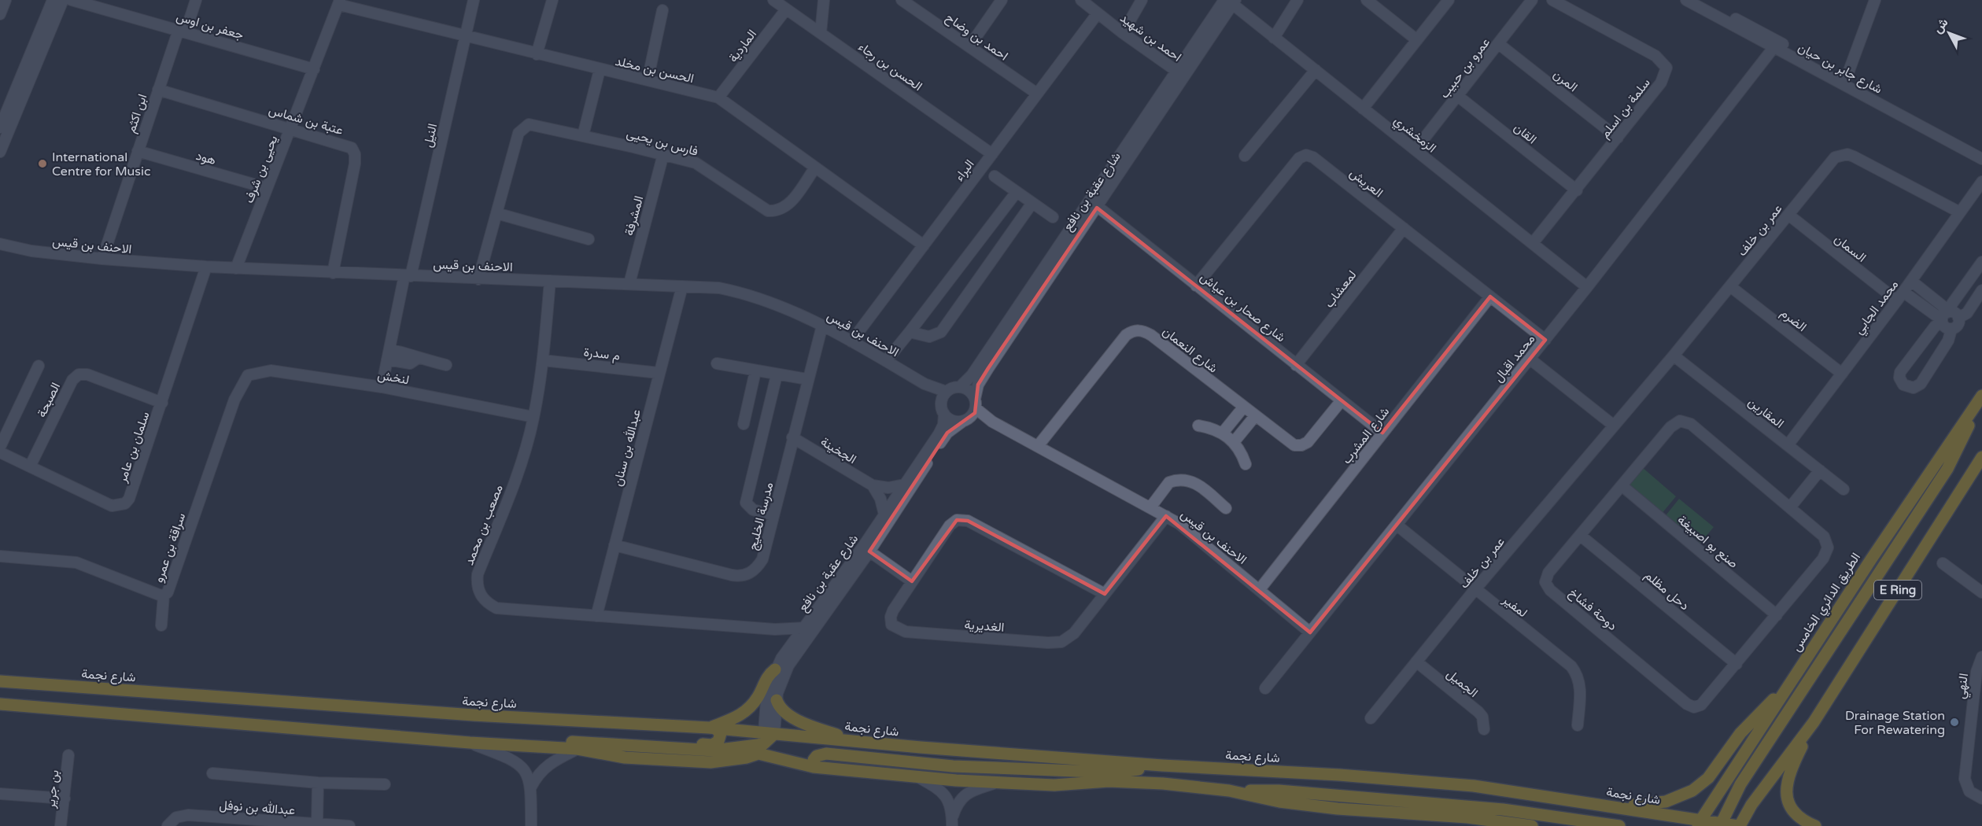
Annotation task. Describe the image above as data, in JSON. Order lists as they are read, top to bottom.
{
  "streets": {
    "main road": ["E Ring", "الطريق الدائري الخامس", "شارع نجمة"],
    "street": [
      "جعفر بن اوس",
      "احمد بن وضاح",
      "احمد بن شهيد",
      "الماردية",
      "الحسن بن رجاء",
      "عمرو بن حبيب",
      "شارع جابر بن حيان",
      "الحسن بن مخلد",
      "المرن",
      "سلمة بن اسلم",
      "ابن اكثم",
      "عتبة بن شماس",
      "القان",
      "الزمخشري",
      "النيل",
      "فارس بن يحيى",
      "هود",
      "يحيى بن شرف",
      "البراء",
      "العريش",
      "شارع عقبة بن نافع",
      "المشرفة",
      "عمر بن خلف",
      "الاحنف بن قيس",
      "السمان",
      "لمعشاب",
      "شارع صحار بن عياش",
      "محمد الجابي",
      "الضرم",
      "شارع النعمان",
      "م سدرة",
      "محمد اقبال",
      "لنخش",
      "الصبحة",
      "المقارين",
      "شارع المشرب",
      "سلمان بن عامر",
      "عبدالله بن سنان",
      "الجخينة",
      "مدرسة الخليج",
      "مصعب بن محمد",
      "صنع بو اصبيغة",
      "سراقة بن عمرو",
      "دحل مظلم",
      "لمفير",
      "دوحة فشاخ",
      "الغديرية",
      "الجميل",
      "النهي",
      "بن جرير",
      "عبدالله بن نوفل"
    ]
  },
  "crossings": [
    ["جعفر بن اوس", "ابن اكثم"],
    ["جعفر بن اوس", "يحيى بن شرف"],
    ["احمد بن وضاح", "البراء"],
    ["احمد بن شهيد", "البراء"],
    ["احمد بن شهيد", "شارع عقبة بن نافع"],
    ["الماردية", "الحسن بن رجاء"],
    ["الماردية", "الحسن بن مخلد"],
    ["الحسن بن رجاء", "البراء"],
    ["عمرو بن حبيب", "المرن"],
    ["عمرو بن حبيب", "القان"],
    ["عمرو بن حبيب", "الزمخشري"],
    ["شارع جابر بن حيان", "محمد اقبال"],
    ["الحسن بن مخلد", "النيل"],
    ["الحسن بن مخلد", "فارس بن يحيى"],
    ["الحسن بن مخلد", "يحيى بن شرف"],
    ["الحسن بن مخلد", "البراء"],
    ["المرن", "سلمة بن اسلم"],
    ["سلمة بن اسلم", "القان"],
    ["سلمة بن اسلم", "الزمخشري"],
    ["ابن اكثم", "عتبة بن شماس"],
    ["ابن اكثم", "هود"],
    ["ابن اكثم", "الاحنف بن قيس"],
    ["عتبة بن شماس", "يحيى بن شرف"],
    ["عتبة بن شماس", "الاحنف بن قيس"],
    ["الزمخشري", "شارع عقبة بن نافع"],
    ["الزمخشري", "محمد اقبال"],
    ["النيل", "الاحنف بن قيس"],
    ["النيل", "لنخش"],
    ["فارس بن يحيى", "المشرفة"],
    ["فارس بن يحيى", "الاحنف بن قيس"],
    ["هود", "يحيى بن شرف"],
    ["يحيى بن شرف", "الاحنف بن قيس"],
    ["البراء", "الاحنف بن قيس"],
    ["العريش", "لمعشاب"],
    ["العريش", "شارع صحار بن عياش"],
    ["العريش", "محمد اقبال"],
    ["العريش", "شارع المشرب"],
    ["شارع عقبة بن نافع", "الاحنف بن قيس"],
    ["شارع عقبة بن نافع", "شارع صحار بن عياش"],
    ["شارع عقبة بن نافع", "الجخينة"],
    ["شارع عقبة بن نافع", "مصعب بن محمد"],
    ["شارع عقبة بن نافع", "شارع نجمة"],
    ["المشرفة", "الاحنف بن قيس"],
    ["عمر بن خلف", "السمان"],
    ["عمر بن خلف", "محمد الجابي"],
    ["عمر بن خلف", "الضرم"],
    ["عمر بن خلف", "المقارين"],
    ["عمر بن خلف", "لمفير"],
    ["عمر بن خلف", "الجميل"],
    ["الاحنف بن قيس", "شارع النعمان"],
    ["الاحنف بن قيس", "محمد اقبال"],
    ["الاحنف بن قيس", "شارع المشرب"],
    ["الاحنف بن قيس", "سلمان بن عامر"],
    ["الاحنف بن قيس", "عبدالله بن سنان"],
    ["الاحنف بن قيس", "مدرسة الخليج"],
    ["الاحنف بن قيس", "مصعب بن محمد"],
    ["الاحنف بن قيس", "الغديرية"],
    ["السمان", "محمد الجابي"],
    ["لمعشاب", "شارع صحار بن عياش"],
    ["شارع صحار بن عياش", "شارع النعمان"],
    ["شارع صحار بن عياش", "شارع المشرب"],
    ["محمد الجابي", "الضرم"],
    ["محمد الجابي", "المقارين"],
    ["م سدرة", "عبدالله بن سنان"],
    ["م سدرة", "مصعب بن محمد"],
    ["محمد اقبال", "لمفير"],
    ["لنخش", "مصعب بن محمد"],
    ["لنخش", "سراقة بن عمرو"],
    ["الصبحة", "سلمان بن عامر"],
    ["عبدالله بن سنان", "مدرسة الخليج"],
    ["عبدالله بن سنان", "مصعب بن محمد"],
    ["الجخينة", "مدرسة الخليج"],
    ["صنع بو اصبيغة", "دوحة فشاخ"],
    ["دحل مظلم", "دوحة فشاخ"],
    ["E Ring", "شارع نجمة"],
    ["الطريق الدائري الخامس", "شارع نجمة"]
  ],
  "places": ["International Centre for Music", "Drainage Station For Rewatering"],
  "north": "top left"
}
